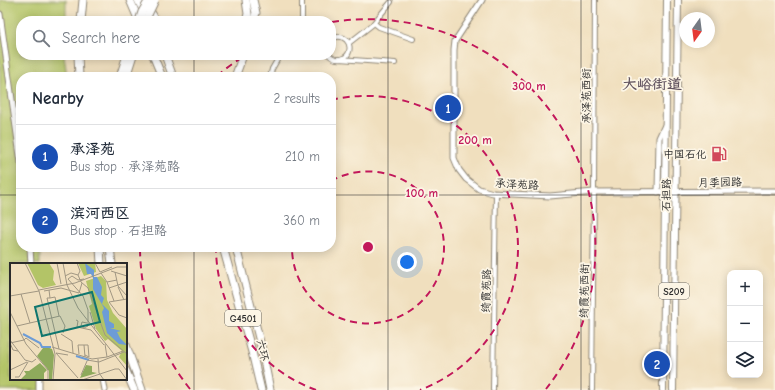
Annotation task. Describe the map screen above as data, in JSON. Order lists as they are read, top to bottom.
{
  "streets": {
    "highway": ["G4501", "六环"],
    "main road": ["石担路", "S209"],
    "street": [
      "承泽苑西街",
      "月季园路",
      "承泽苑路",
      "绮霞苑路",
      "绮霞苑西街"
    ]
  },
  "crossings": [
    ["承泽苑西街", "承泽苑路"],
    ["承泽苑西街", "绮霞苑西街"],
    ["月季园路", "承泽苑路"],
    ["月季园路", "石担路"],
    ["承泽苑路", "石担路"],
    ["承泽苑路", "绮霞苑路"],
    ["承泽苑路", "绮霞苑西街"]
  ],
  "districts": ["大峪街道"],
  "places": {
    "fuel station": ["中国石化"]
  },
  "north": "bottom",
  "page": {
    "search": "Search here",
    "heading": ["Nearby", "2 results"],
    "pins": ["1", "2"],
    "list": [
      {
        "mark": "1",
        "name": "承泽苑",
        "note": "Bus stop · 承泽苑路",
        "value": "210 m"
      },
      {
        "mark": "2",
        "name": "滨河西区",
        "note": "Bus stop · 石担路",
        "value": "360 m"
      }
    ],
    "map_buttons": ["+", "−"]
  },
  "rings": ["300 m", "200 m", "100 m"]
}
